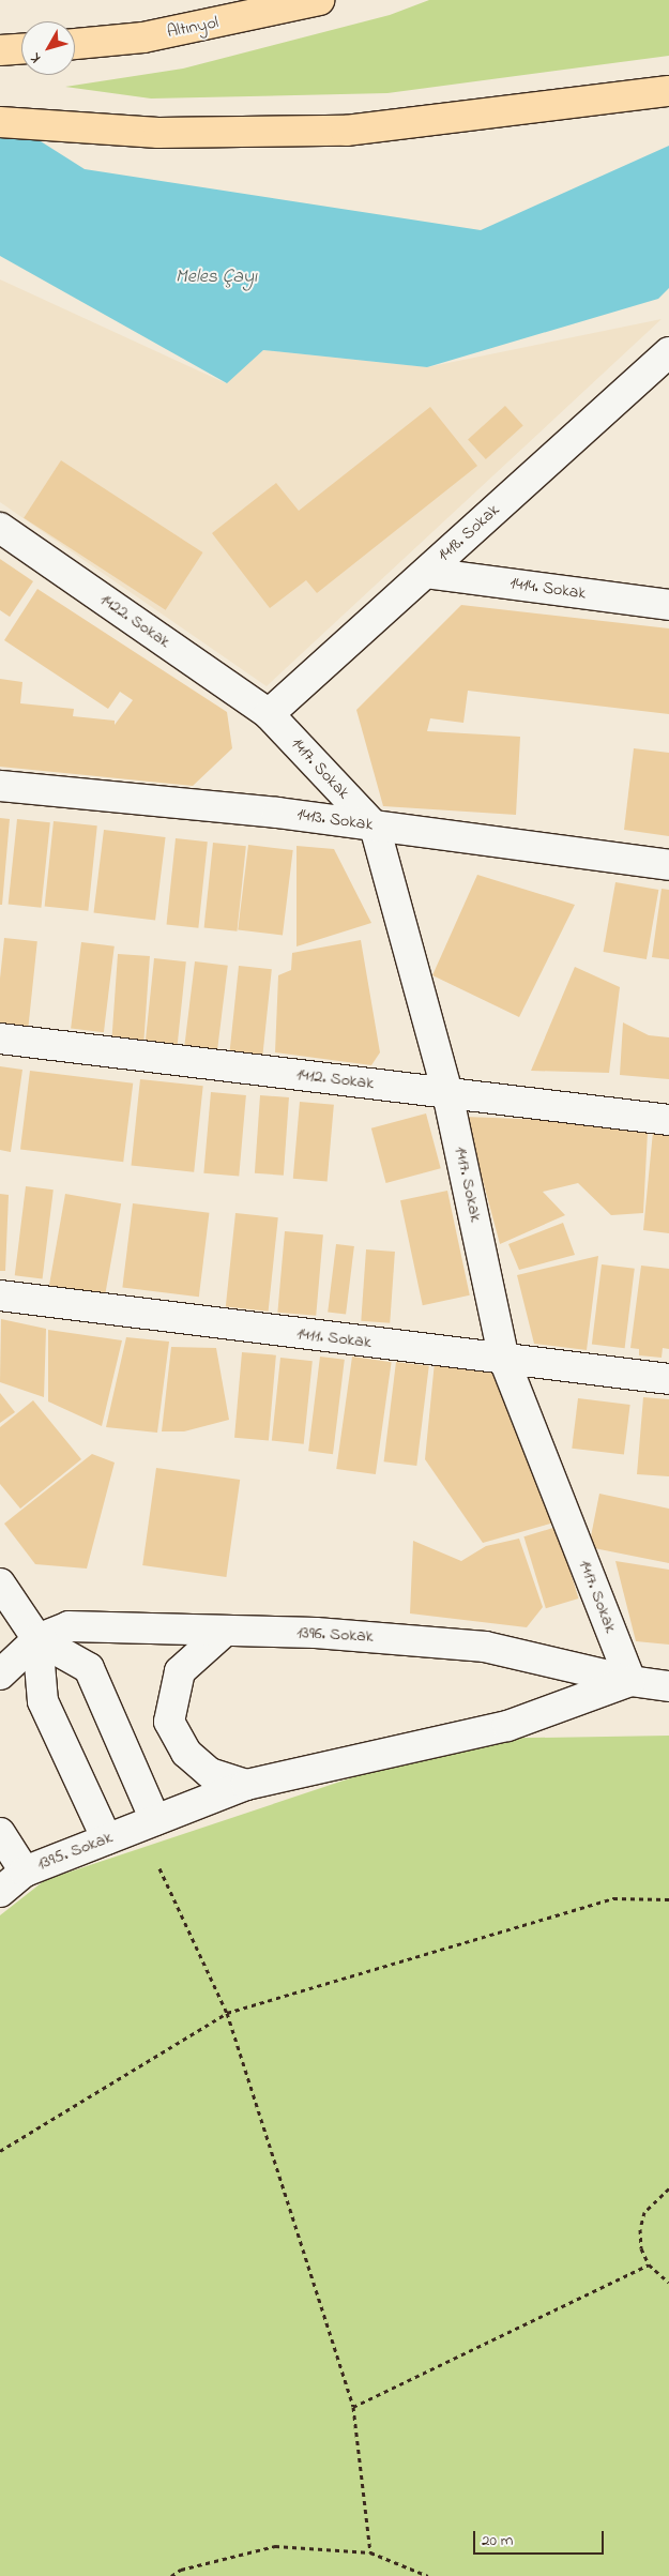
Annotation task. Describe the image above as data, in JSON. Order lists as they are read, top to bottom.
{
  "streets": {
    "highway": ["Altınyol"],
    "street": [
      "1418. Sokak",
      "1414. Sokak",
      "1422. Sokak",
      "1417. Sokak",
      "1413. Sokak",
      "1412. Sokak",
      "1411. Sokak",
      "1396. Sokak",
      "1395. Sokak"
    ]
  },
  "crossings": [
    ["1418. Sokak", "1414. Sokak"],
    ["1418. Sokak", "1422. Sokak"],
    ["1418. Sokak", "1417. Sokak"],
    ["1422. Sokak", "1417. Sokak"],
    ["1417. Sokak", "1413. Sokak"],
    ["1417. Sokak", "1412. Sokak"],
    ["1417. Sokak", "1411. Sokak"],
    ["1417. Sokak", "1396. Sokak"],
    ["1396. Sokak", "1395. Sokak"]
  ],
  "water": ["Meles Çayı"],
  "scale_bar": "20 m",
  "north": "bottom left"
}
